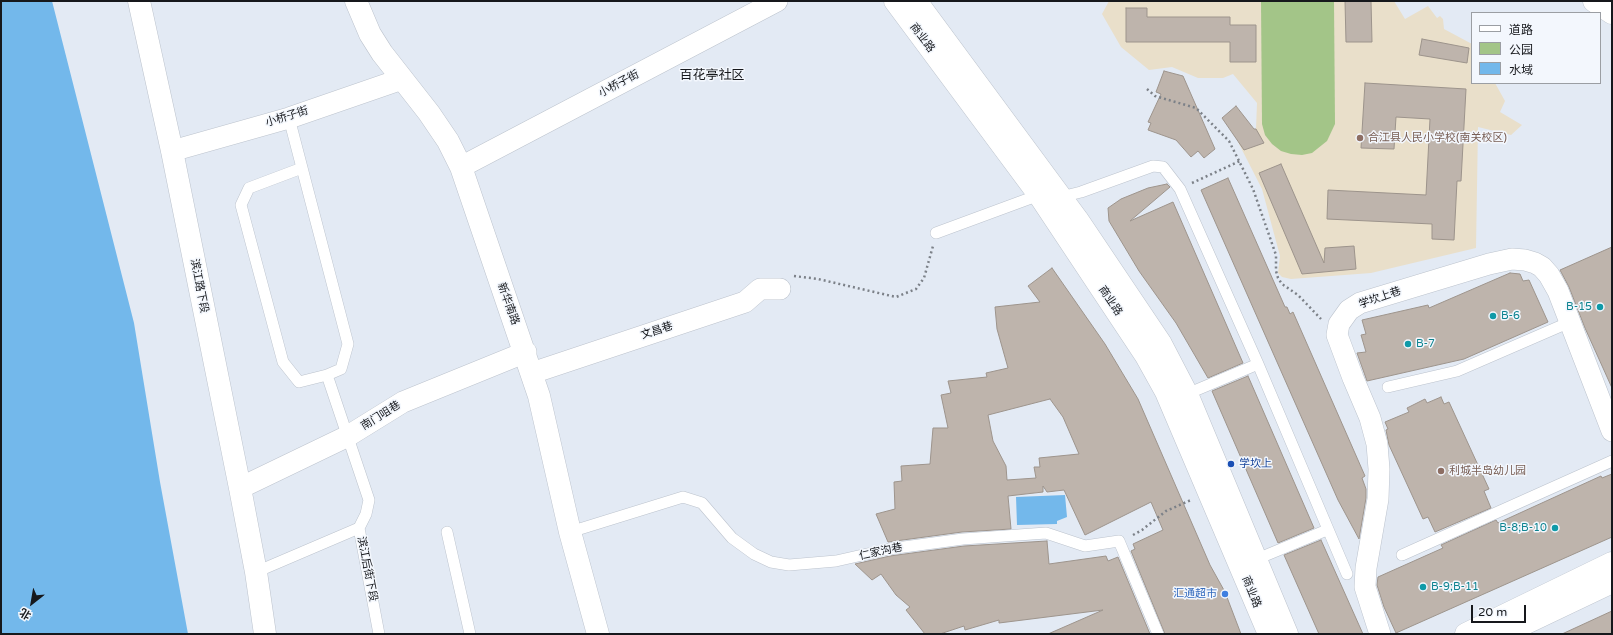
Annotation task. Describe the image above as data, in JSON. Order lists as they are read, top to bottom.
{
  "streets": {
    "main road": ["商业路", "滨江路下段", "新华南路"],
    "street": [
      "小桥子街",
      "学坎上巷",
      "文昌巷",
      "南门咀巷"
    ],
    "lane": ["仁家沟巷", "滨江后街下段"]
  },
  "crossings": [
    ["小桥子街", "滨江路下段"],
    ["小桥子街", "新华南路"],
    ["滨江路下段", "南门咀巷"],
    ["新华南路", "文昌巷"],
    ["新华南路", "南门咀巷"],
    ["新华南路", "仁家沟巷"],
    ["南门咀巷", "滨江后街下段"]
  ],
  "districts": ["百花亭社区"],
  "places": [
    "合江县人民小学校(南关校区)",
    "B-15",
    "B-6",
    "B-7",
    "学坎上",
    "利城半岛幼儿园",
    "B-8;B-10",
    "B-9;B-11",
    "汇通超市"
  ],
  "legend": ["道路", "公园", "水域"],
  "scale_bar": "20 m",
  "north": "bottom left"
}
